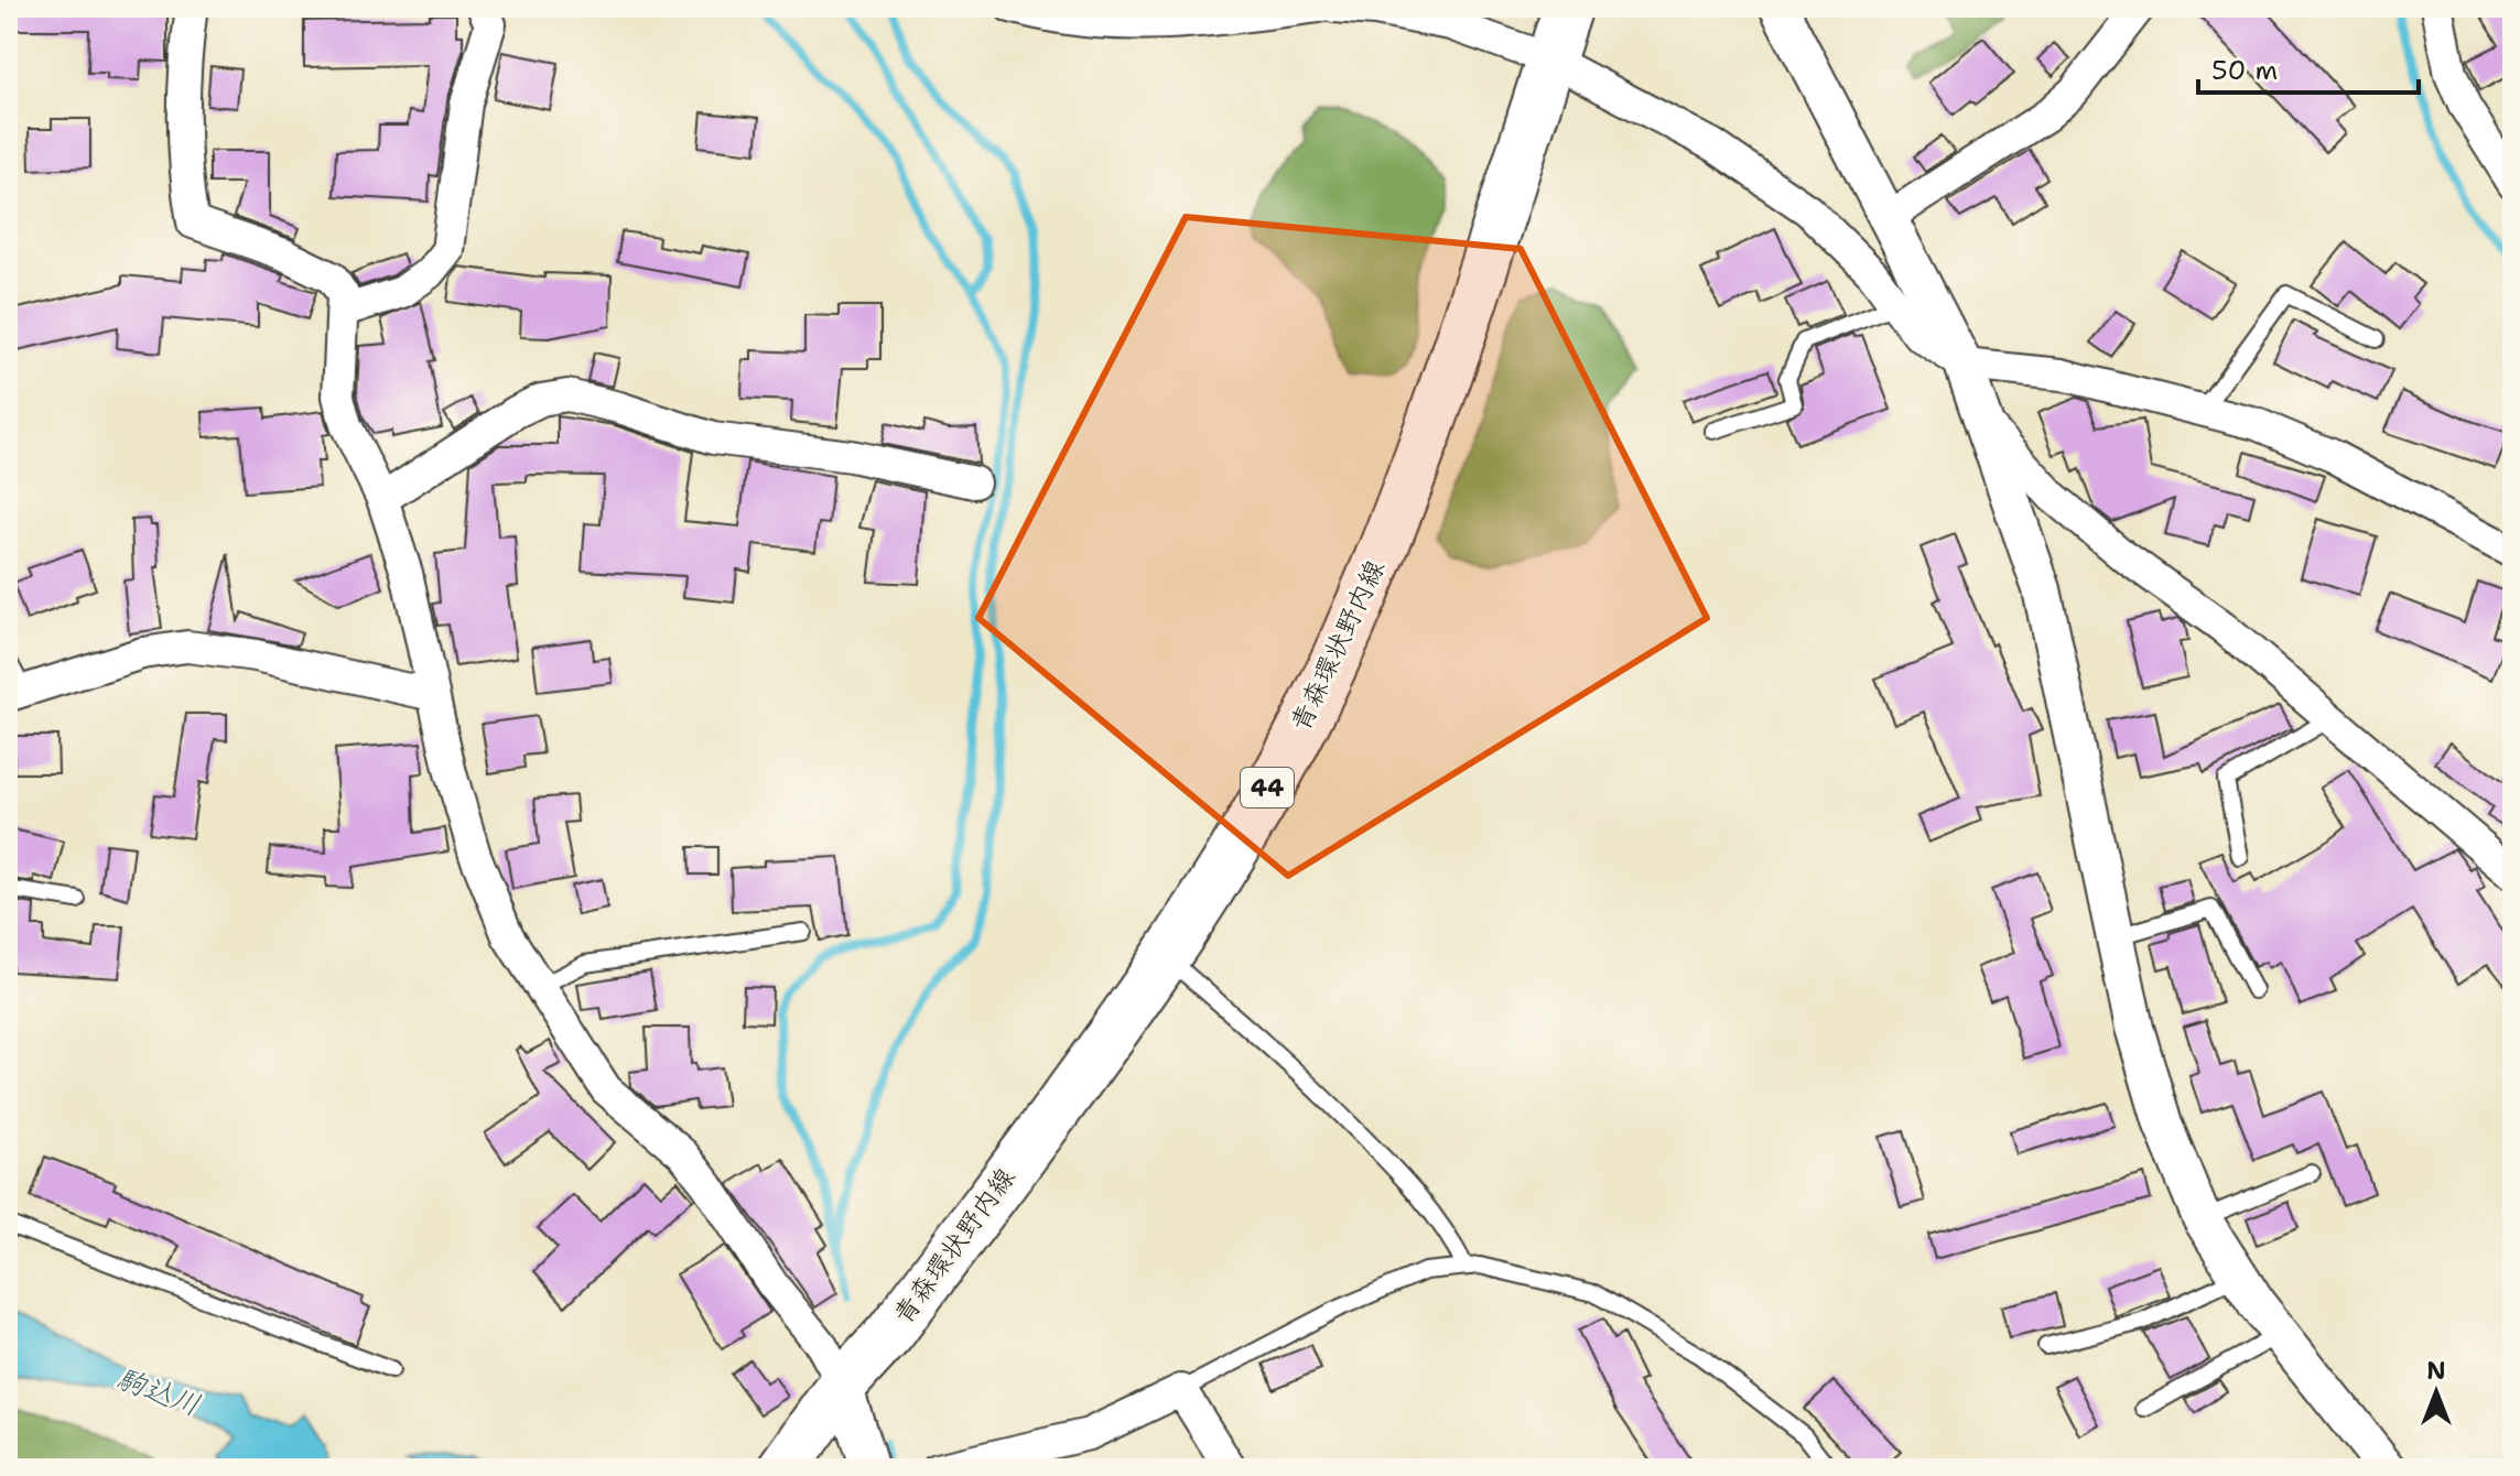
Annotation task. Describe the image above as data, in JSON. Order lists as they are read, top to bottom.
{
  "streets": {
    "main road": ["青森環状野内線", "44"]
  },
  "water": ["駒込川"],
  "scale_bar": "50 m",
  "north": "top"
}
